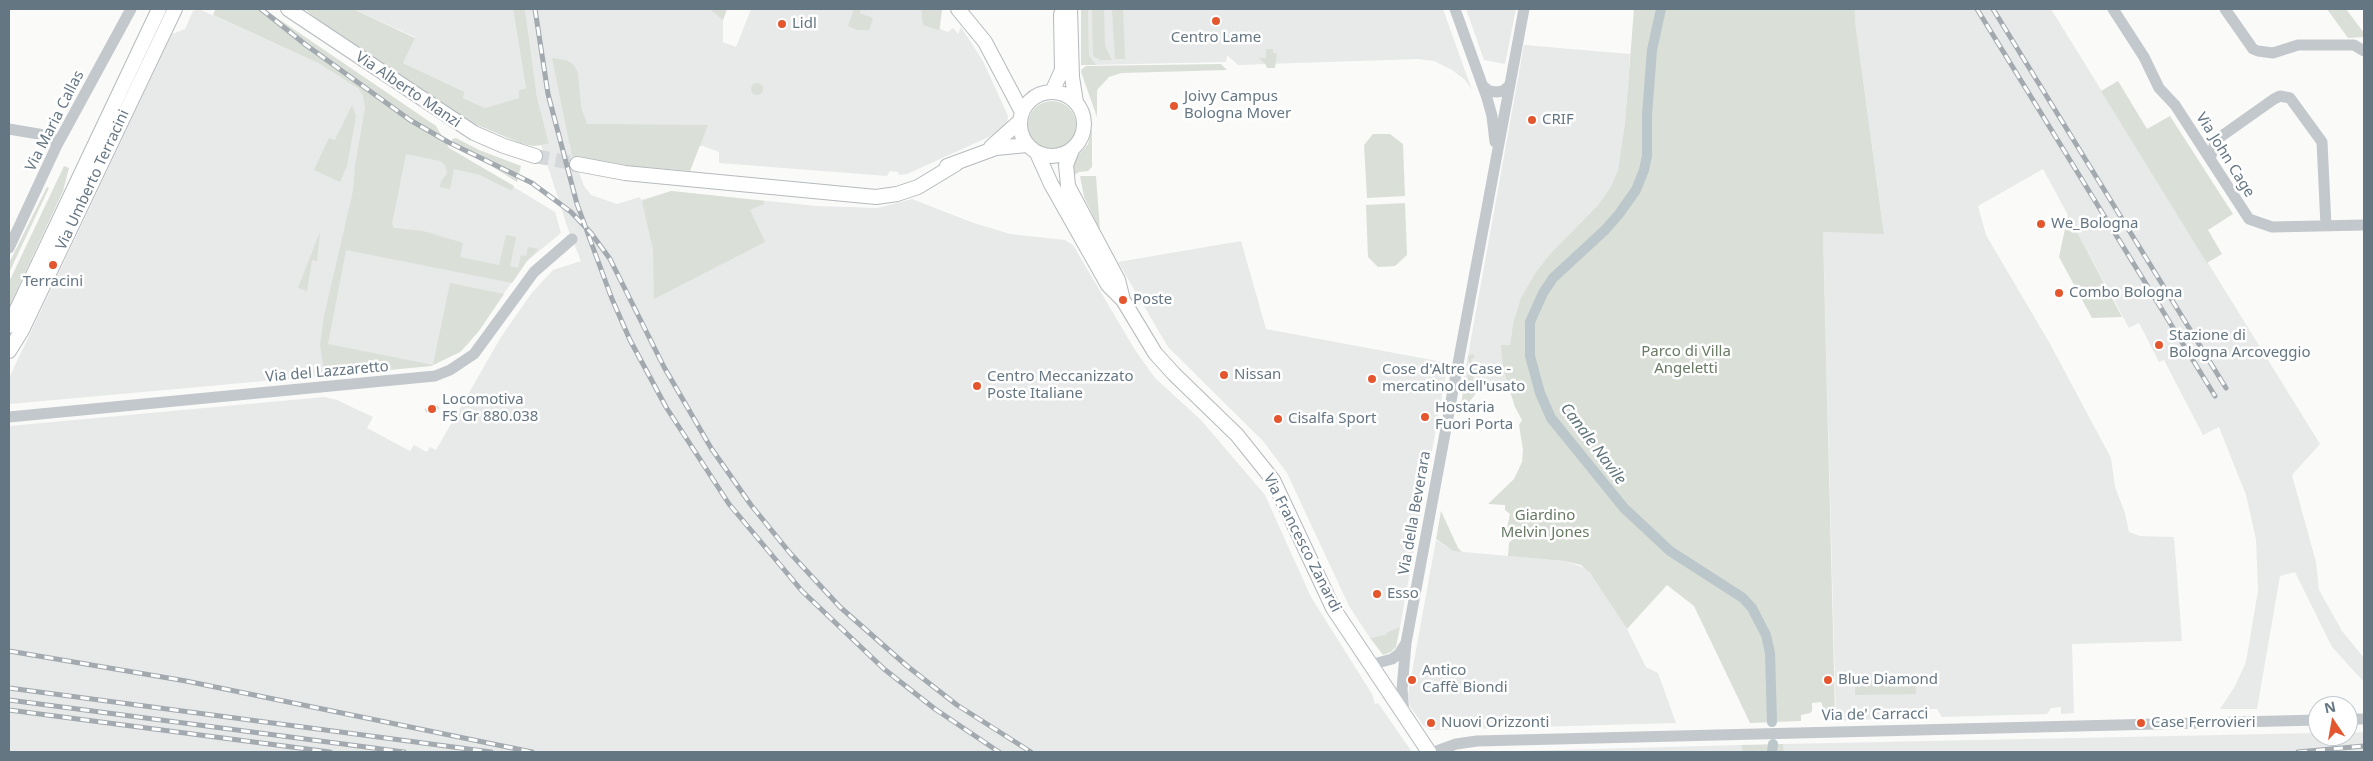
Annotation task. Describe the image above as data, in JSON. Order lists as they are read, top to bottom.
{
  "streets": {
    "main road": ["Via Alberto Manzi", "Via Umberto Terracini", "Via Francesco Zanardi"],
    "street": [
      "Via Maria Callas",
      "Via John Cage",
      "Via del Lazzaretto",
      "Via della Beverara",
      "Via de' Carracci"
    ]
  },
  "crossings": [
    ["Via della Beverara", "Via Francesco Zanardi"]
  ],
  "water": ["Canale Navile"],
  "parks": ["Parco di Villa Angeletti", "Giardino Melvin Jones"],
  "places": [
    "Centro Lame",
    "Lidl",
    "Joivy Campus Bologna Mover",
    "CRIF",
    "We_Bologna",
    "Terracini",
    "Combo Bologna",
    "Poste",
    "Stazione di Bologna Arcoveggio",
    "Nissan",
    "Cose d'Altre Case - mercatino dell'usato",
    "Centro Meccanizzato Poste Italiane",
    "Locomotiva FS Gr 880.038",
    "Hostaria Fuori Porta",
    "Cisalfa Sport",
    "Esso",
    "Antico Caffè Biondi",
    "Blue Diamond",
    "Nuovi Orizzonti",
    "Case Ferrovieri"
  ],
  "north": "top"
}
